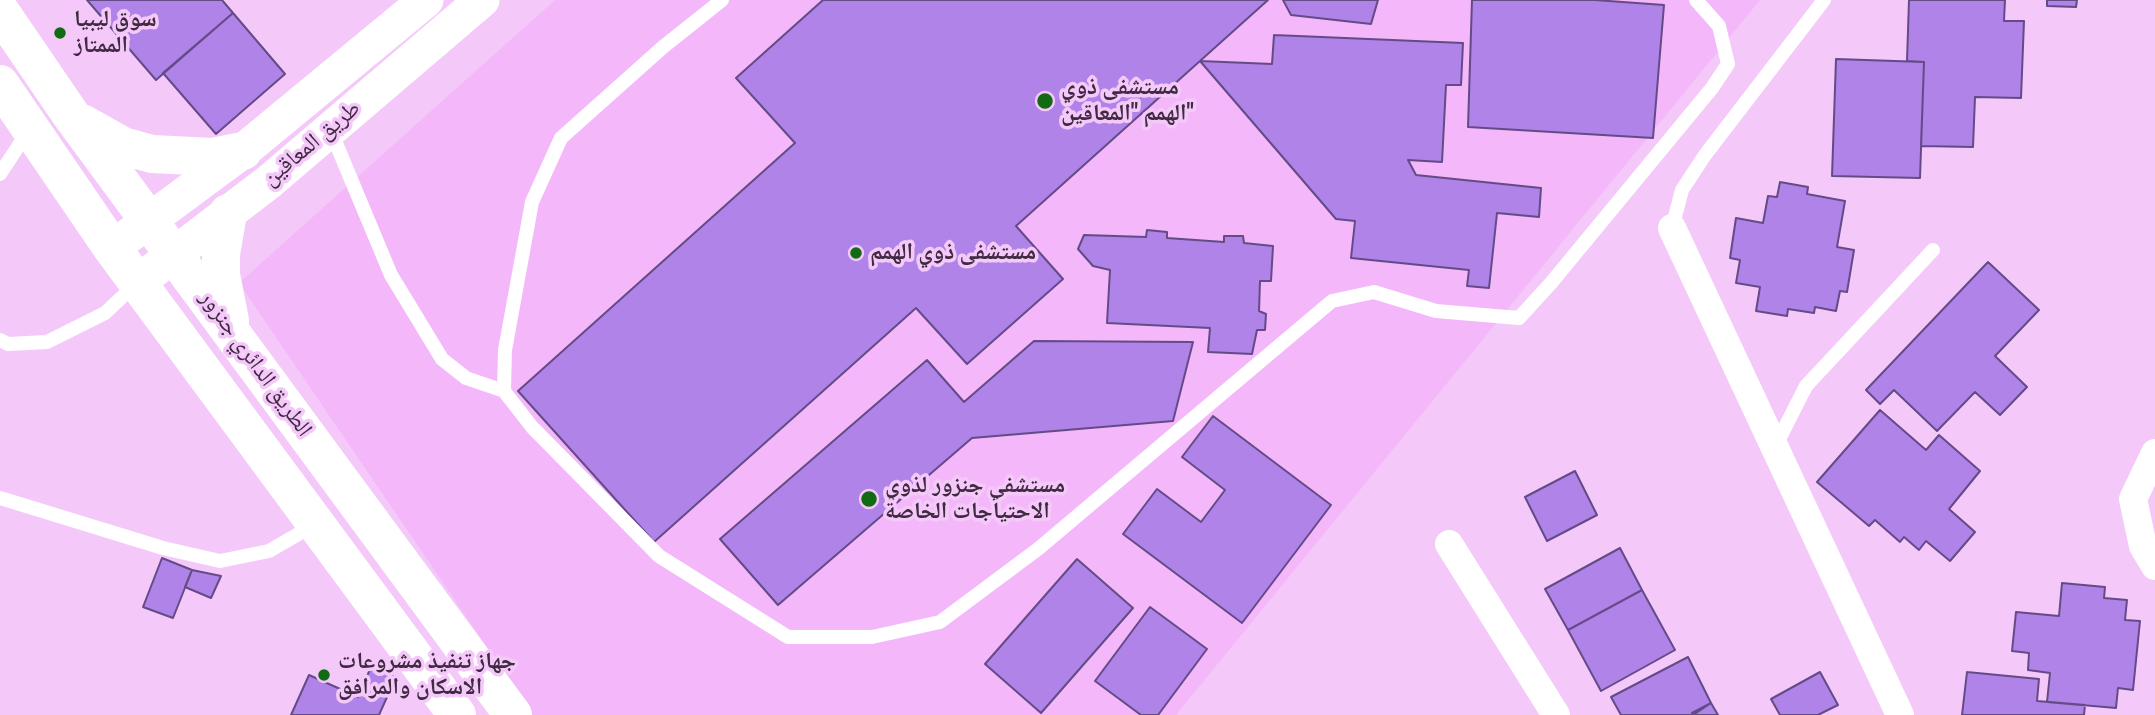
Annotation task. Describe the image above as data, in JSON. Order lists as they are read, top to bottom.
{
  "streets": {
    "main road": ["الطريق الدائري جنزور"],
    "street": ["طريق المعاقين"]
  },
  "crossings": [
    ["طريق المعاقين", "الطريق الدائري جنزور"]
  ],
  "places": [
    "سوق ليبيا الممتاز",
    "مستشفى ذوي الهمم \"المعاقين\"",
    "مستشفى ذوي الهمم",
    "مستشفي جنزور لذوي الاحتياجات الخاصة",
    "جهاز تنفيذ مشروعات الاسكان والمرافق"
  ]
}
